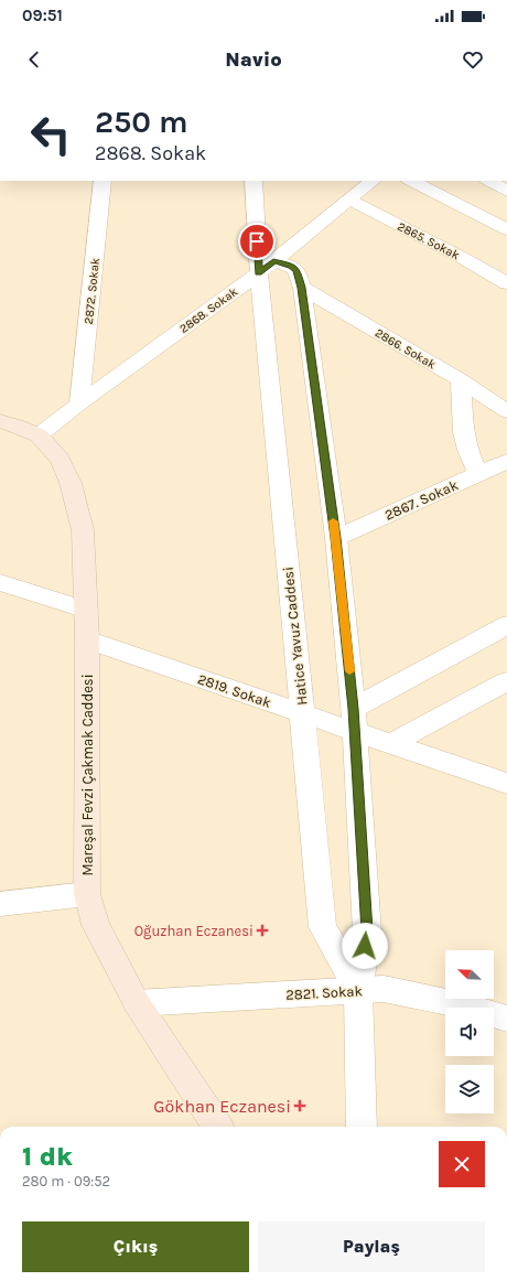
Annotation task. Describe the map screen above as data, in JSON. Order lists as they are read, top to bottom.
{
  "streets": {
    "main road": ["Mareşal Fevzi Çakmak Caddesi"],
    "street": [
      "2865. Sokak",
      "2872. Sokak",
      "2868. Sokak",
      "2866. Sokak",
      "2867. Sokak",
      "Hatice Yavuz Caddesi",
      "2819. Sokak",
      "2821. Sokak"
    ]
  },
  "crossings": [
    ["2865. Sokak", "2868. Sokak"],
    ["2872. Sokak", "2868. Sokak"],
    ["2868. Sokak", "Hatice Yavuz Caddesi"],
    ["2868. Sokak", "Mareşal Fevzi Çakmak Caddesi"],
    ["Hatice Yavuz Caddesi", "2819. Sokak"],
    ["Hatice Yavuz Caddesi", "2821. Sokak"],
    ["2819. Sokak", "Mareşal Fevzi Çakmak Caddesi"],
    ["Mareşal Fevzi Çakmak Caddesi", "2821. Sokak"]
  ],
  "places": {
    "health": ["Oğuzhan Eczanesi", "Gökhan Eczanesi"]
  },
  "north": "top left",
  "page": {
    "status": "09:51",
    "header": "Navio",
    "turn": ["250 m", "2868. Sokak"],
    "heading": ["1 dk", "280 m · 09:52"],
    "buttons": ["Çıkış", "Paylaş"]
  }
}
